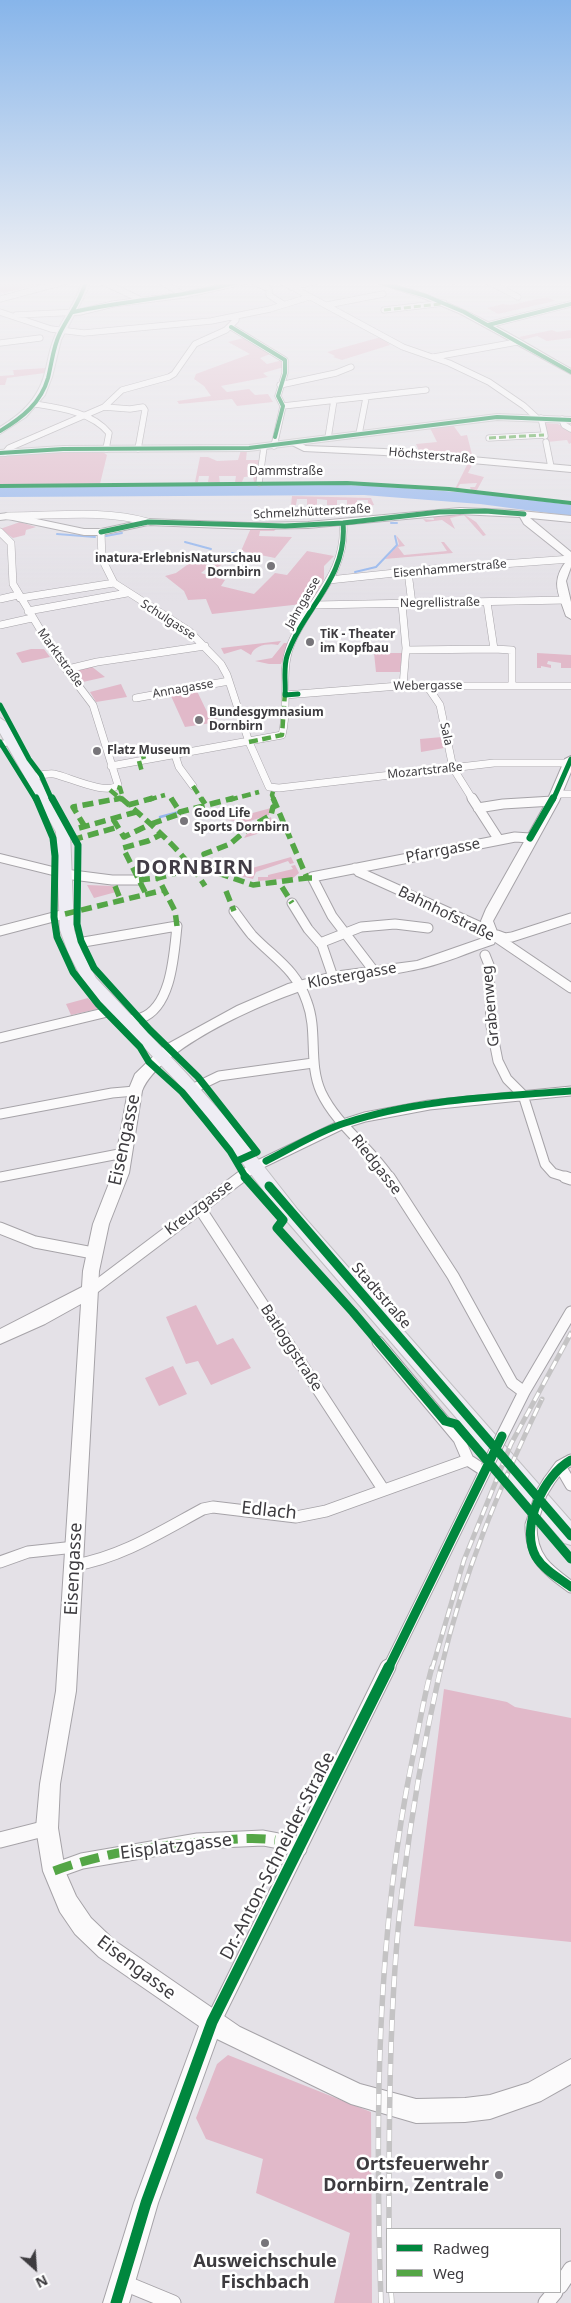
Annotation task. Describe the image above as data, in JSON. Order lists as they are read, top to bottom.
{
  "streets": {
    "main road": ["Stadtstraße"],
    "street": [
      "Höchsterstraße",
      "Schmelzhütterstraße",
      "Eisenhammerstraße",
      "Jahngasse",
      "Negrellistraße",
      "Schulgasse",
      "Marktstraße",
      "Webergasse",
      "Annagasse",
      "Sala",
      "Mozartstraße",
      "Pfarrgasse",
      "Bahnhofstraße",
      "Klostergasse",
      "Grabenweg",
      "Eisengasse",
      "Riedgasse",
      "Kreuzgasse",
      "Batloggstraße",
      "Edlach",
      "Eisplatzgasse",
      "Dr.-Anton-Schneider-Straße"
    ],
    "cycle path": ["Dammstraße"]
  },
  "crossings": [
    ["Schmelzhütterstraße", "Jahngasse"],
    ["Schmelzhütterstraße", "Schulgasse"],
    ["Eisenhammerstraße", "Jahngasse"],
    ["Jahngasse", "Negrellistraße"],
    ["Jahngasse", "Schulgasse"],
    ["Jahngasse", "Webergasse"],
    ["Schulgasse", "Annagasse"],
    ["Schulgasse", "Mozartstraße"],
    ["Marktstraße", "Stadtstraße"],
    ["Webergasse", "Sala"],
    ["Sala", "Mozartstraße"],
    ["Sala", "Pfarrgasse"],
    ["Pfarrgasse", "Bahnhofstraße"],
    ["Bahnhofstraße", "Klostergasse"],
    ["Klostergasse", "Eisengasse"],
    ["Klostergasse", "Riedgasse"],
    ["Klostergasse", "Stadtstraße"],
    ["Grabenweg", "Kreuzgasse"],
    ["Eisengasse", "Kreuzgasse"],
    ["Eisengasse", "Stadtstraße"],
    ["Eisengasse", "Edlach"],
    ["Eisengasse", "Eisplatzgasse"],
    ["Eisengasse", "Dr.-Anton-Schneider-Straße"],
    ["Riedgasse", "Kreuzgasse"],
    ["Riedgasse", "Dr.-Anton-Schneider-Straße"],
    ["Kreuzgasse", "Stadtstraße"],
    ["Kreuzgasse", "Batloggstraße"],
    ["Batloggstraße", "Edlach"],
    ["Eisplatzgasse", "Dr.-Anton-Schneider-Straße"]
  ],
  "districts": ["DORNBIRN"],
  "places": [
    "inatura-ErlebnisNaturschau Dornbirn",
    "TiK - Theater im Kopfbau",
    "Bundesgymnasium Dornbirn",
    "Flatz Museum",
    "Good Life Sports Dornbirn",
    "Ortsfeuerwehr Dornbirn, Zentrale",
    "Ausweichschule Fischbach"
  ],
  "legend": ["Radweg", "Weg"],
  "north": "bottom right"
}
